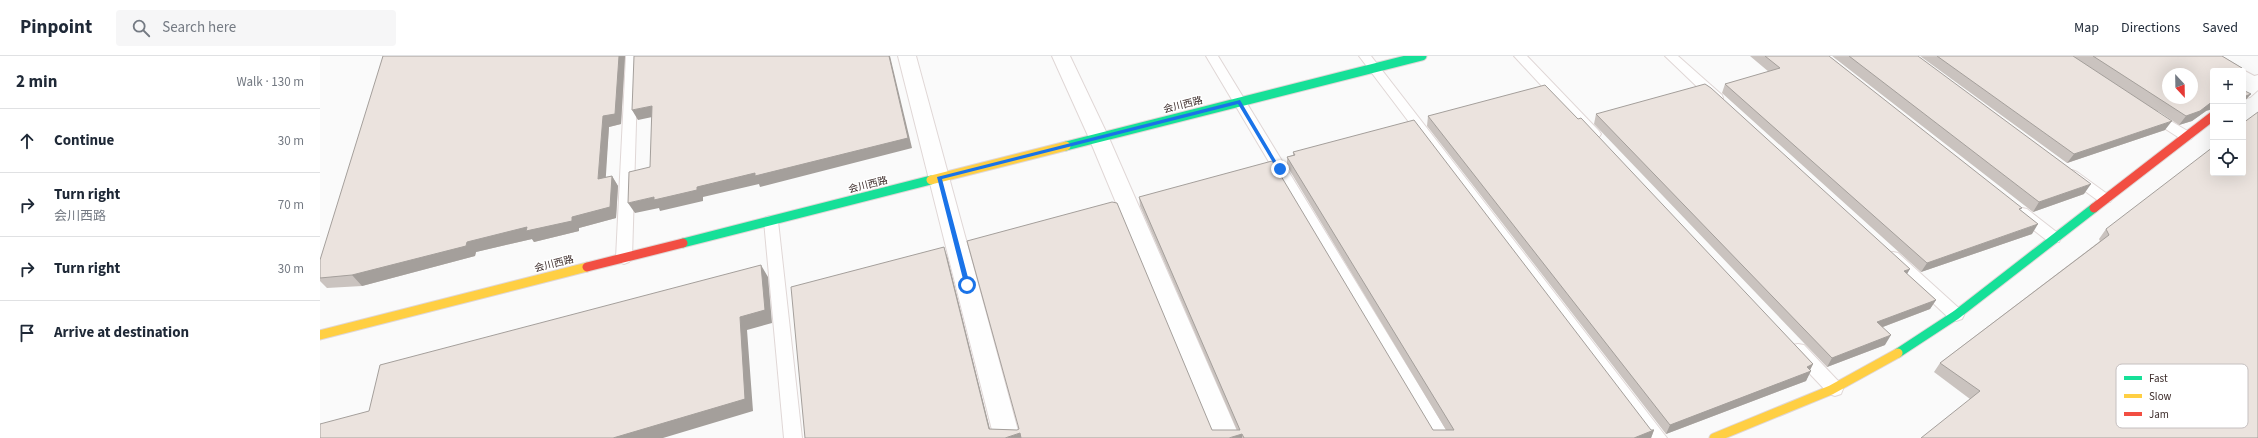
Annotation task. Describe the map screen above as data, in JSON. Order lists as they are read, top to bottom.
{
  "streets": {
    "street": ["会川西路"]
  },
  "legend": ["Fast", "Slow", "Jam"],
  "north": "bottom",
  "page": {
    "header": "Pinpoint",
    "search": "Search here",
    "nav": ["Map", "Directions", "Saved"],
    "heading": ["2 min", "Walk · 130 m"],
    "map_buttons": ["+", "−"],
    "list": [
      ["Continue", "30 m"],
      ["Turn right", "会川西路", "70 m"],
      ["Turn right", "30 m"],
      "Arrive at destination"
    ]
  }
}
